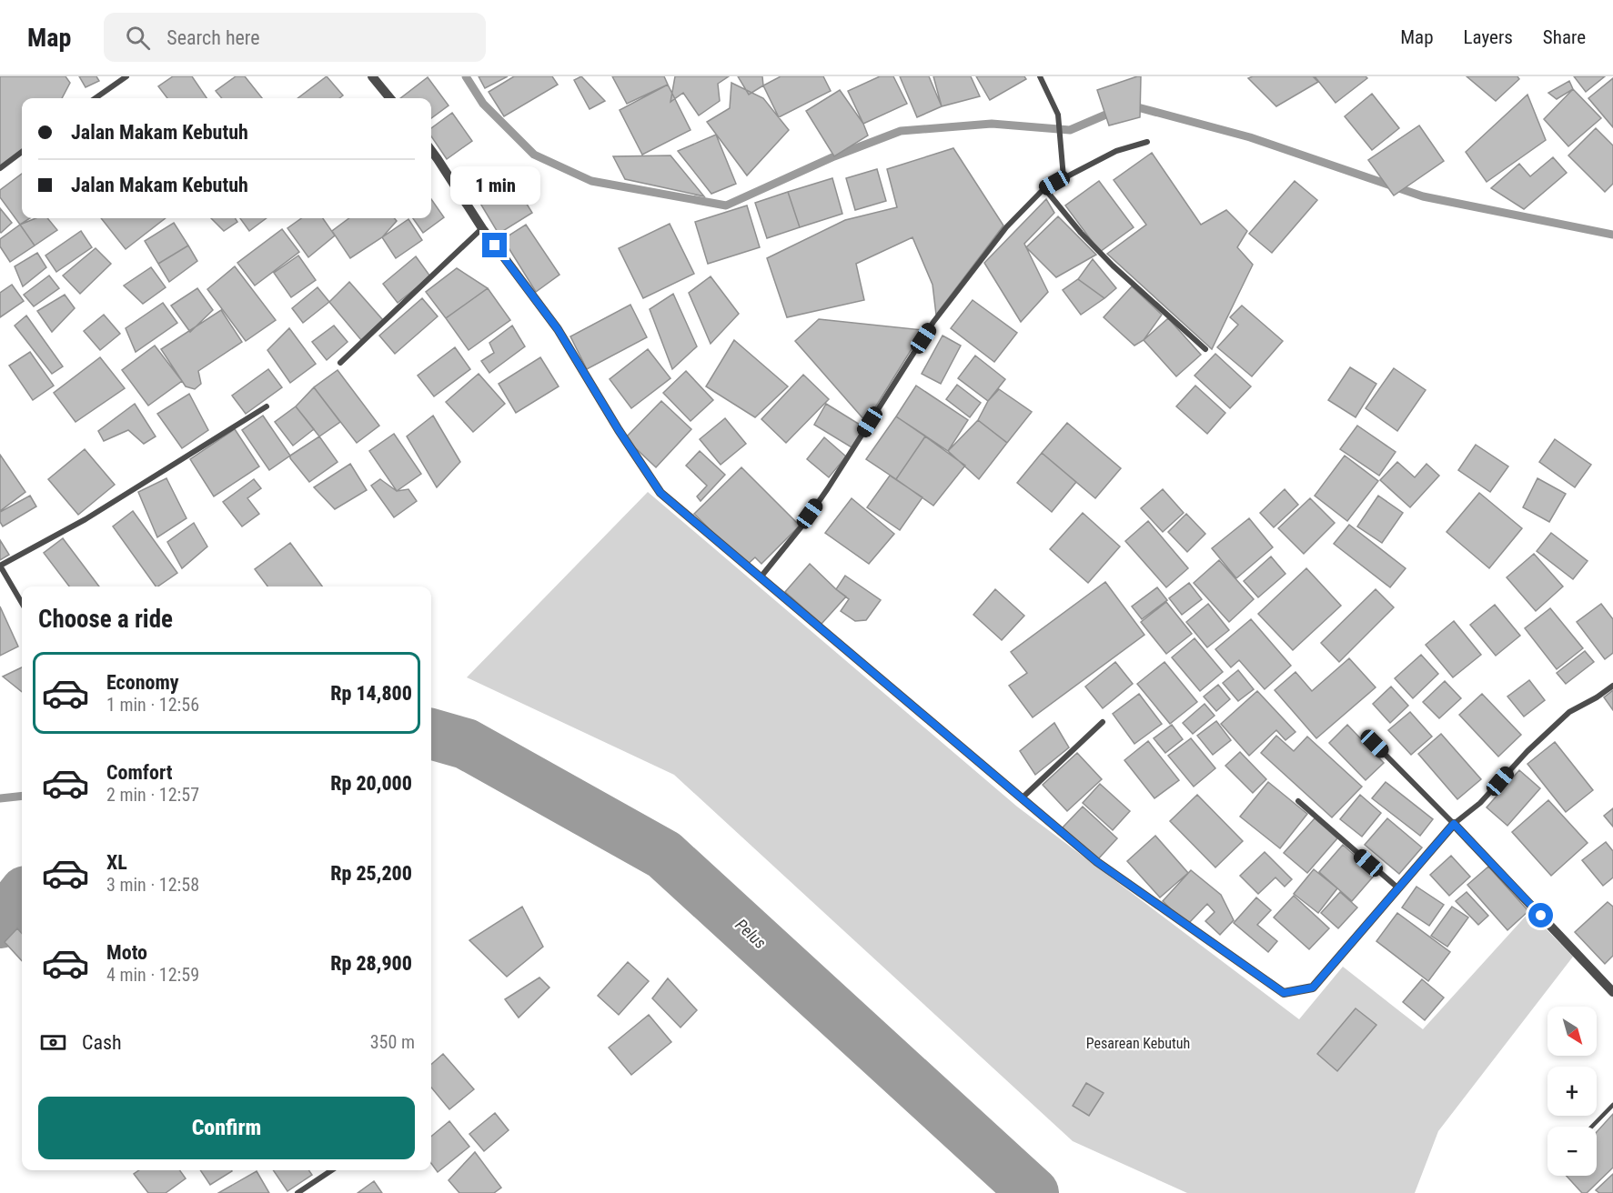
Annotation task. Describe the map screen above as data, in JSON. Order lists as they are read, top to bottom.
{
  "water": ["Pelus"],
  "parks": ["Pesarean Kebutuh"],
  "north": "bottom right",
  "page": {
    "header": "Map",
    "search": "Search here",
    "nav": ["Map", "Layers", "Share"],
    "banner": ["Jalan Makam Kebutuh", "Jalan Makam Kebutuh"],
    "bubble": "1 min",
    "heading": "Choose a ride",
    "list": [
      {
        "name": "Economy",
        "note": "1 min · 12:56",
        "value": "Rp 14,800"
      },
      {
        "name": "Comfort",
        "note": "2 min · 12:57",
        "value": "Rp 20,000"
      },
      {
        "name": "XL",
        "note": "3 min · 12:58",
        "value": "Rp 25,200"
      },
      {
        "name": "Moto",
        "note": "4 min · 12:59",
        "value": "Rp 28,900"
      }
    ],
    "map_buttons": ["+", "−"],
    "pay": ["Cash", "350 m"],
    "buttons": "Confirm"
  }
}
